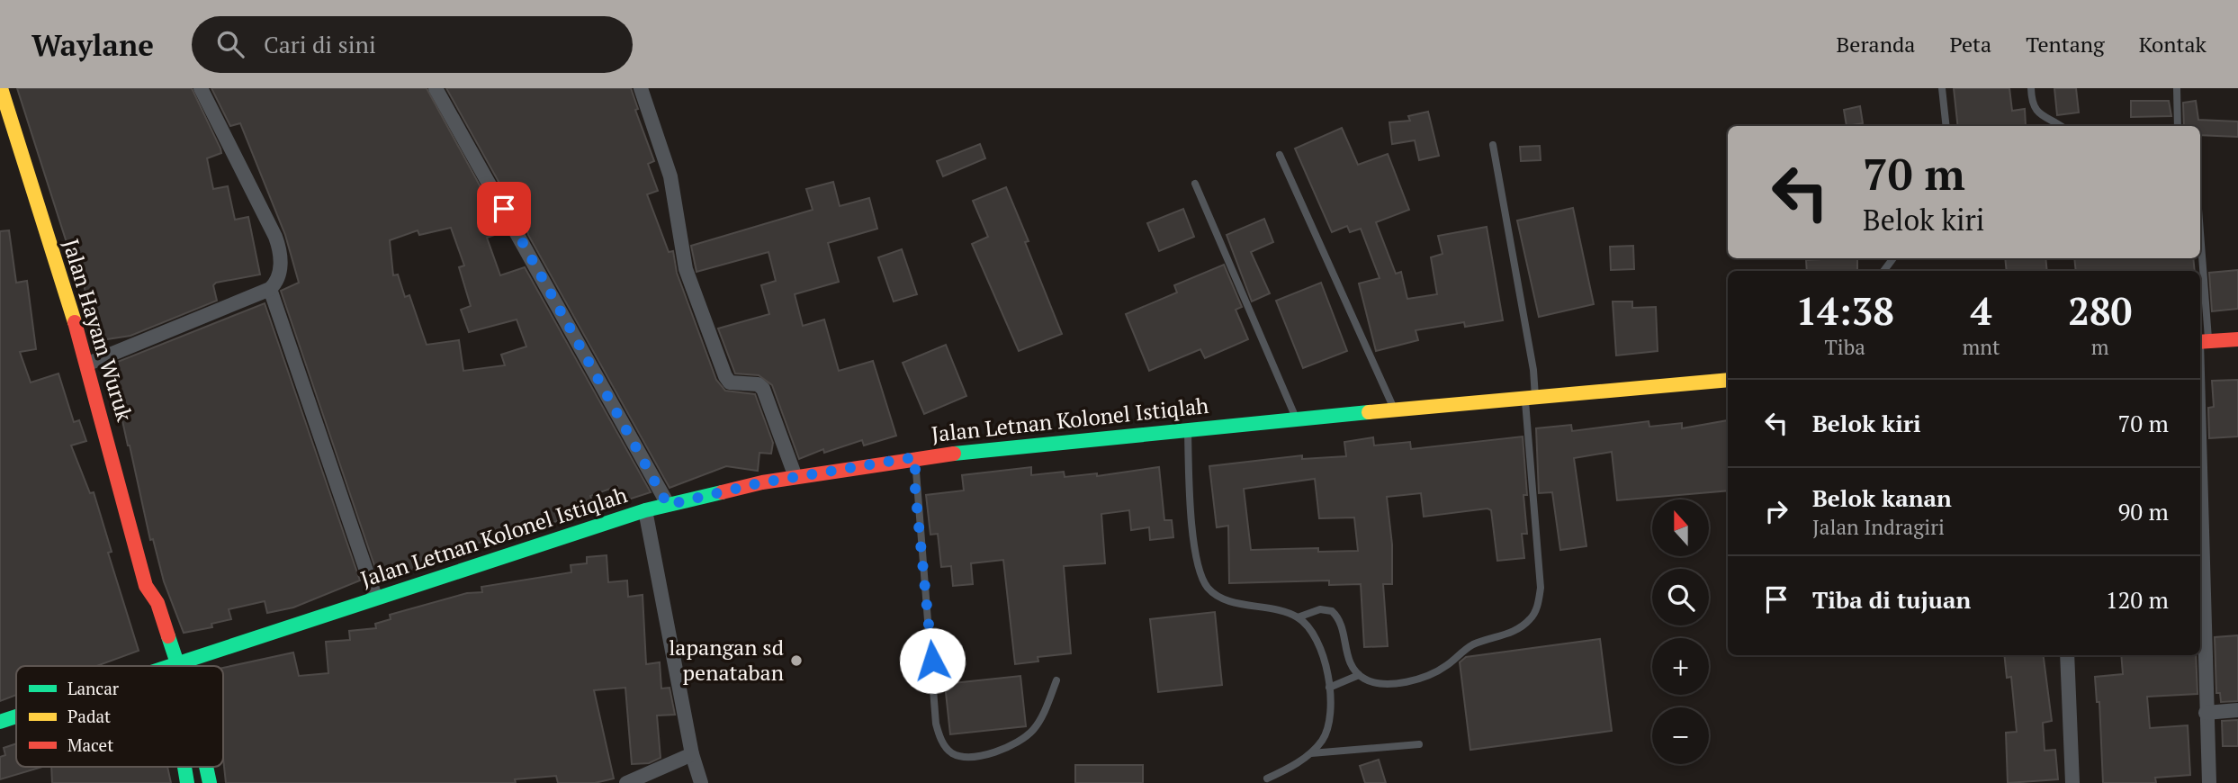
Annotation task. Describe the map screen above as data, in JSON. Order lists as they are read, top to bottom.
{
  "streets": {
    "main road": ["Jalan Hayam Wuruk", "Jalan Letnan Kolonel Istiqlah"]
  },
  "crossings": [
    ["Jalan Hayam Wuruk", "Jalan Letnan Kolonel Istiqlah"]
  ],
  "places": ["lapangan sd penataban"],
  "legend": ["Lancar", "Padat", "Macet"],
  "north": "top",
  "page": {
    "header": "Waylane",
    "search": "Cari di sini",
    "nav": [
      "Beranda",
      "Peta",
      "Tentang",
      "Kontak"
    ],
    "turn": ["70 m", "Belok kiri"],
    "eta": [
      "14:38",
      "Tiba",
      "4",
      "mnt",
      "280",
      "m"
    ],
    "list": [
      {
        "name": "Belok kiri",
        "value": "70 m"
      },
      {
        "name": "Belok kanan",
        "note": "Jalan Indragiri",
        "value": "90 m"
      },
      {
        "name": "Tiba di tujuan",
        "value": "120 m"
      }
    ],
    "map_buttons": ["+", "−"]
  }
}
